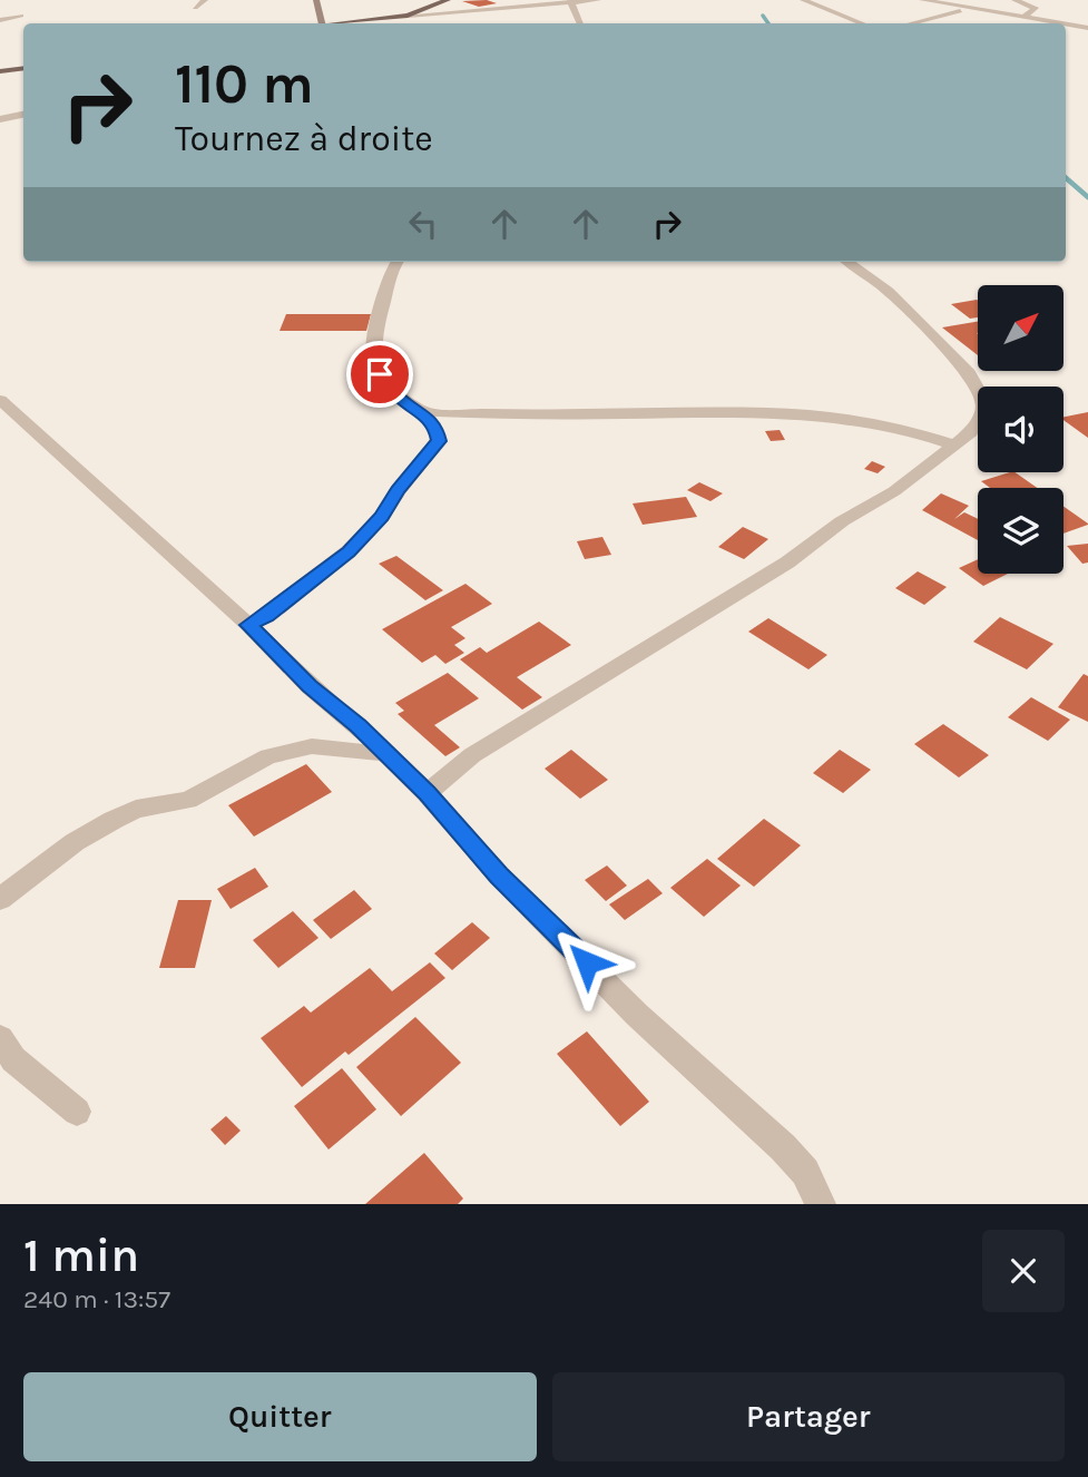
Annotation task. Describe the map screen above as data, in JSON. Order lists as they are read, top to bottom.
{
  "north": "top right",
  "page": {
    "turn": ["110 m", "Tournez à droite"],
    "heading": ["1 min", "240 m · 13:57"],
    "buttons": ["Quitter", "Partager"]
  }
}
